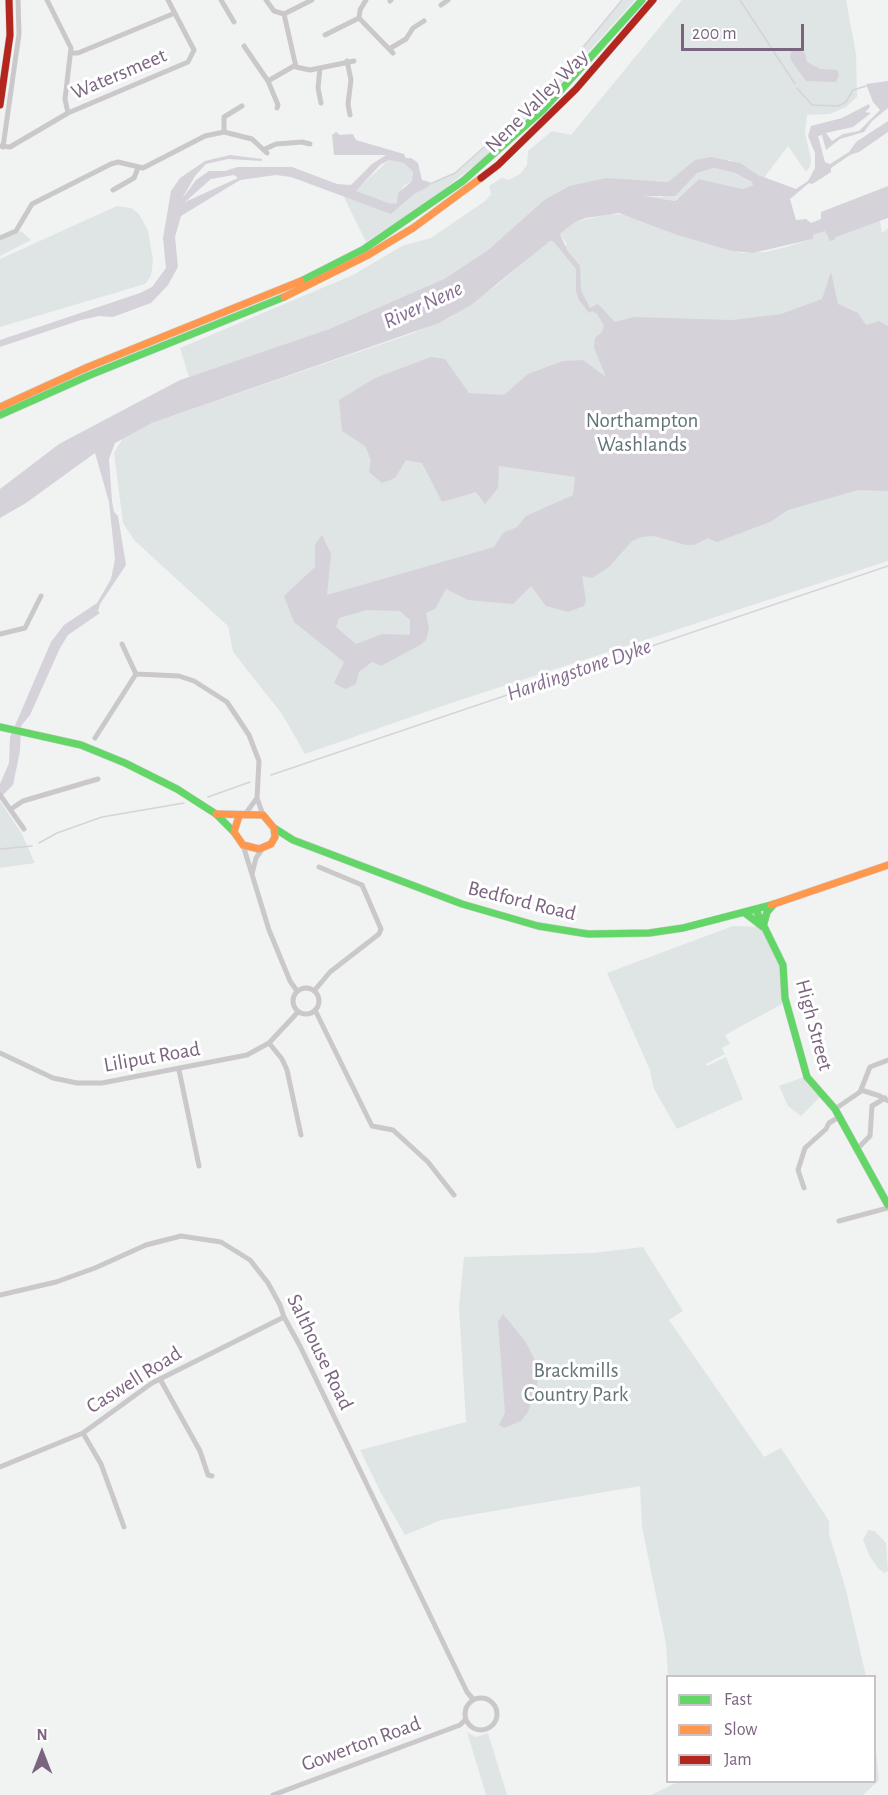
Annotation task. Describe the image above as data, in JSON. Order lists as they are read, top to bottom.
{
  "streets": {
    "main road": ["Nene Valley Way", "Bedford Road", "High Street"],
    "street": [
      "Watersmeet",
      "Liliput Road",
      "Salthouse Road",
      "Caswell Road",
      "Gowerton Road"
    ]
  },
  "crossings": [
    ["Bedford Road", "High Street"],
    ["Salthouse Road", "Caswell Road"],
    ["Salthouse Road", "Gowerton Road"]
  ],
  "water": ["River Nene", "Hardingstone Dyke"],
  "parks": ["Northampton Washlands", "Brackmills Country Park"],
  "legend": ["Fast", "Slow", "Jam"],
  "scale_bar": "200 m",
  "north": "top"
}
